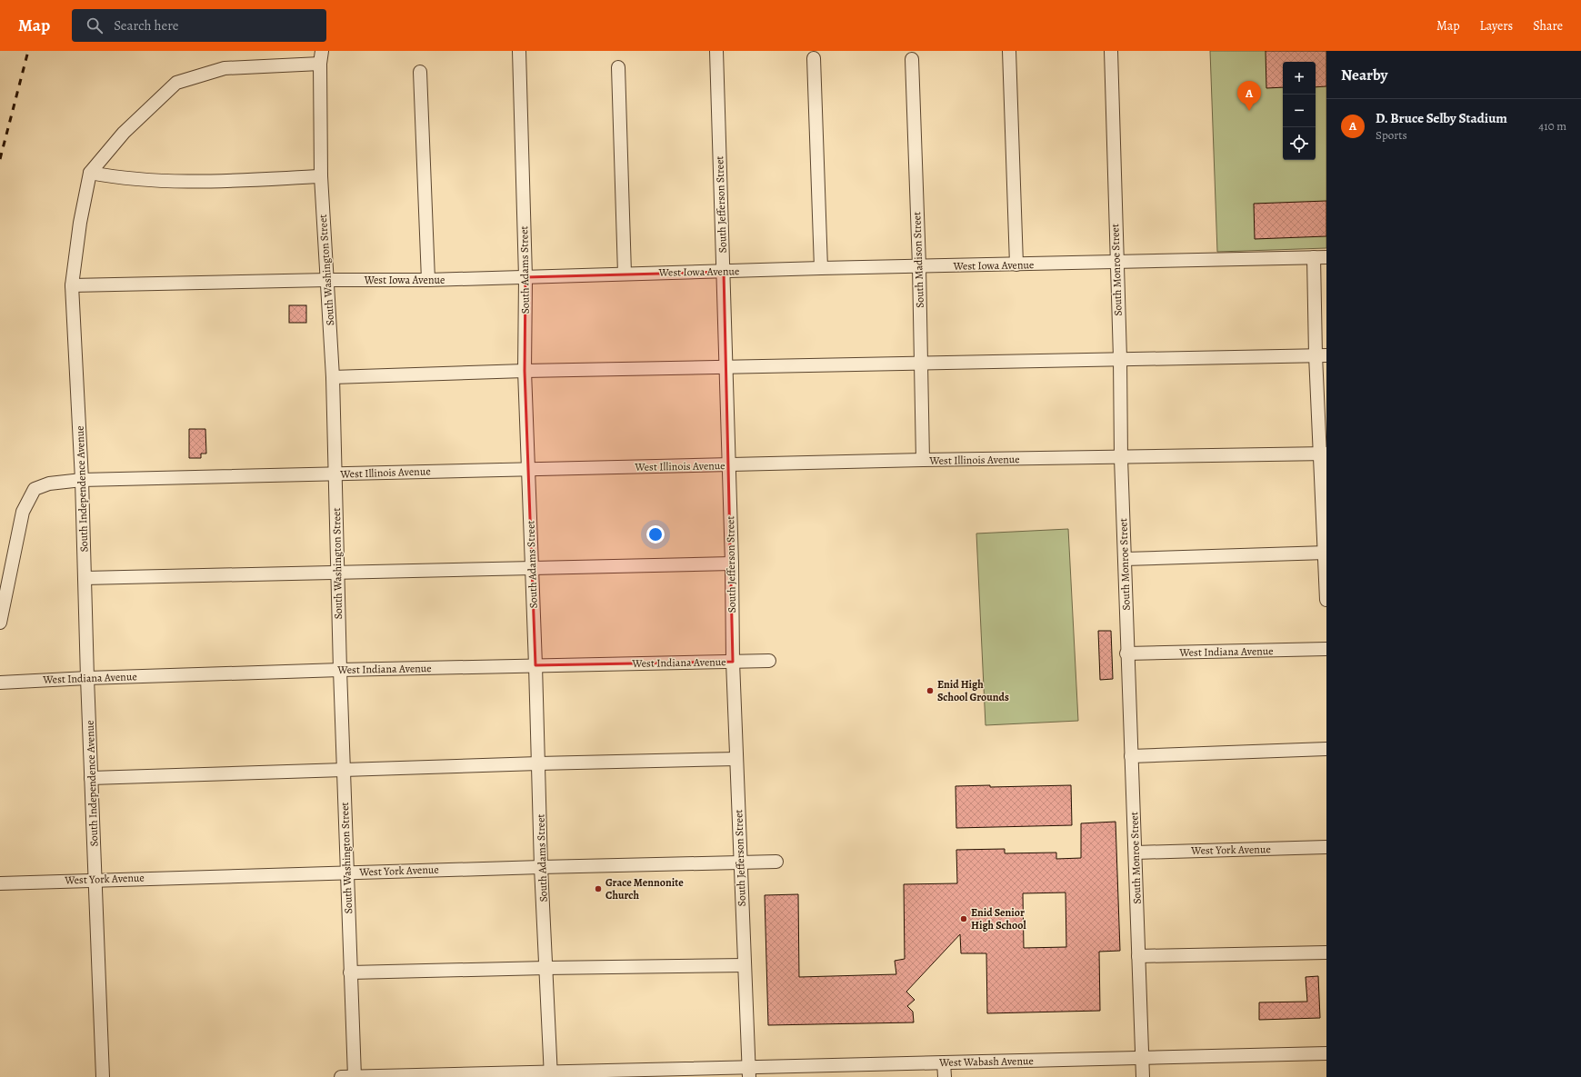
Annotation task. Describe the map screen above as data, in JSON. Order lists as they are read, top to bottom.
{
  "streets": {
    "street": [
      "South Jefferson Street",
      "South Madison Street",
      "West Iowa Avenue",
      "South Washington Street",
      "South Adams Street",
      "South Monroe Street",
      "West Illinois Avenue",
      "South Independence Avenue",
      "West Indiana Avenue",
      "West York Avenue",
      "West Wabash Avenue"
    ]
  },
  "crossings": [
    ["South Jefferson Street", "West Iowa Avenue"],
    ["South Jefferson Street", "West Illinois Avenue"],
    ["South Jefferson Street", "West Indiana Avenue"],
    ["South Jefferson Street", "West York Avenue"],
    ["South Jefferson Street", "West Wabash Avenue"],
    ["South Madison Street", "West Iowa Avenue"],
    ["South Madison Street", "West Illinois Avenue"],
    ["West Iowa Avenue", "South Washington Street"],
    ["West Iowa Avenue", "South Adams Street"],
    ["West Iowa Avenue", "South Monroe Street"],
    ["West Iowa Avenue", "South Independence Avenue"],
    ["South Washington Street", "West Illinois Avenue"],
    ["South Washington Street", "South Independence Avenue"],
    ["South Washington Street", "West Indiana Avenue"],
    ["South Washington Street", "West York Avenue"],
    ["South Washington Street", "West Wabash Avenue"],
    ["South Adams Street", "West Illinois Avenue"],
    ["South Adams Street", "West Indiana Avenue"],
    ["South Adams Street", "West York Avenue"],
    ["South Adams Street", "West Wabash Avenue"],
    ["South Monroe Street", "West Illinois Avenue"],
    ["South Monroe Street", "West Indiana Avenue"],
    ["South Monroe Street", "West York Avenue"],
    ["South Monroe Street", "West Wabash Avenue"],
    ["West Illinois Avenue", "South Independence Avenue"],
    ["South Independence Avenue", "West Indiana Avenue"],
    ["South Independence Avenue", "West York Avenue"]
  ],
  "places": ["Enid High School Grounds", "Grace Mennonite Church", "Enid Senior High School"],
  "page": {
    "header": "Map",
    "search": "Search here",
    "nav": ["Map", "Layers", "Share"],
    "heading": "Nearby",
    "map_buttons": ["+", "−"],
    "pins": "A",
    "list": [
      {
        "mark": "A",
        "name": "D. Bruce Selby Stadium",
        "note": "Sports",
        "value": "410 m"
      }
    ]
  }
}
